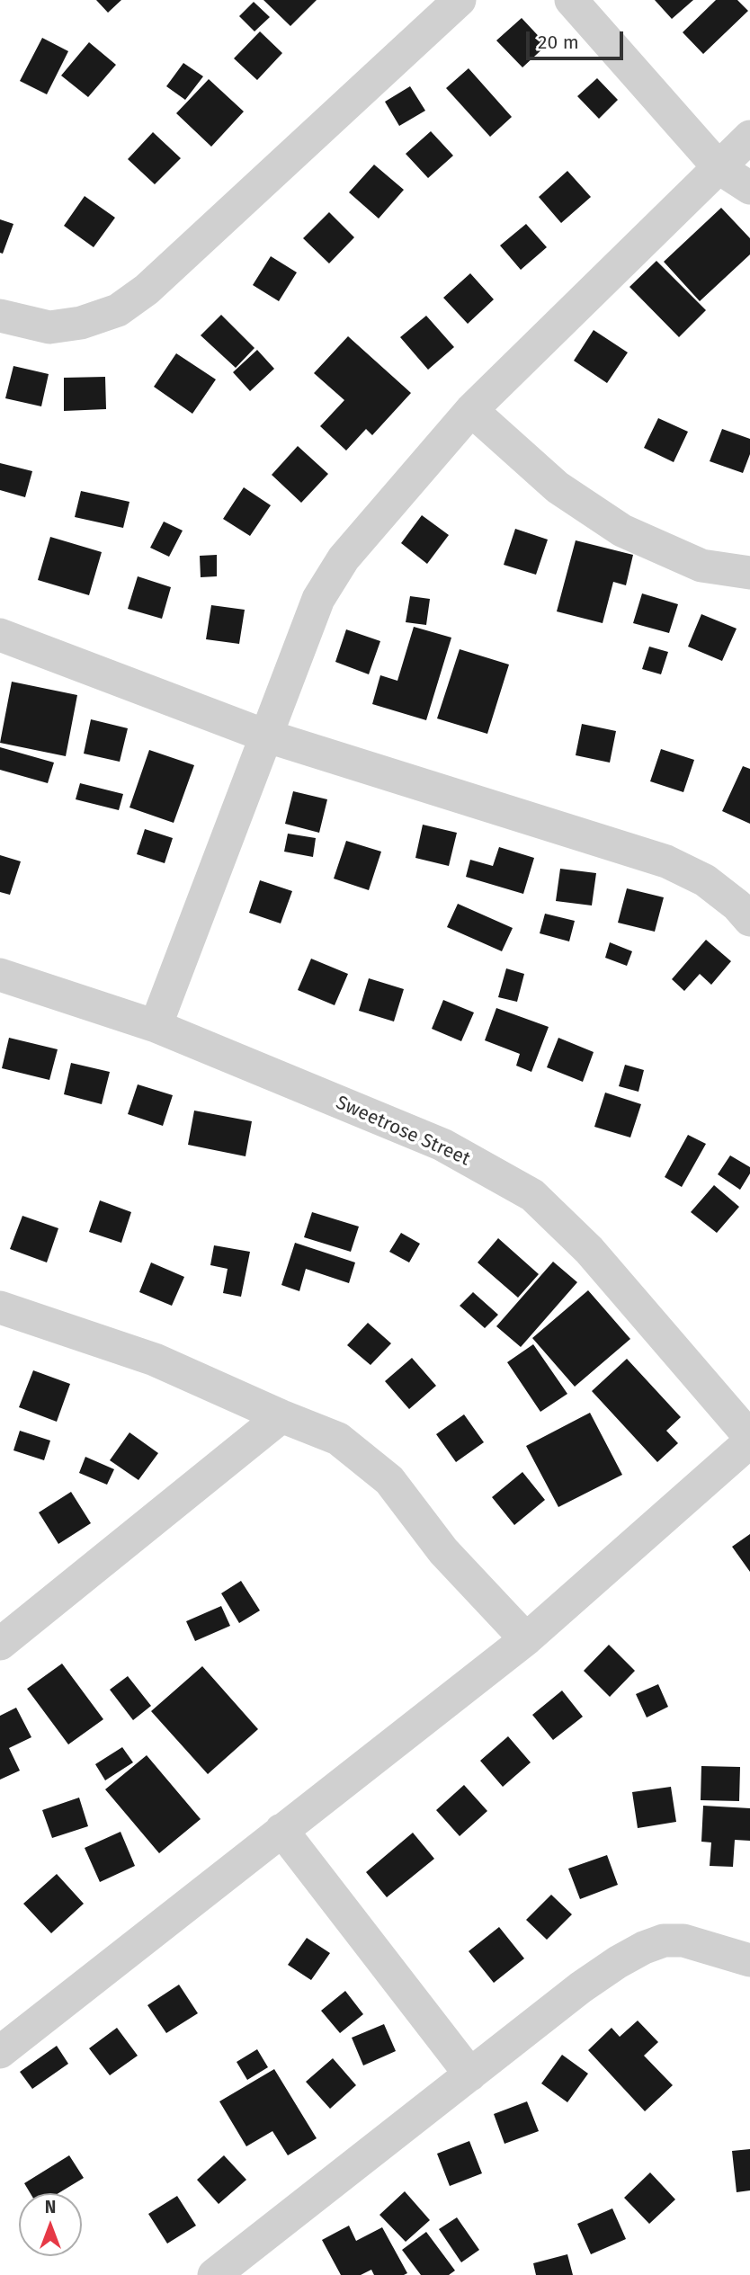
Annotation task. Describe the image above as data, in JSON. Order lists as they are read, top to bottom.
{
  "streets": {
    "street": ["Sweetrose Street"]
  },
  "scale_bar": "20 m",
  "north": "top"
}
